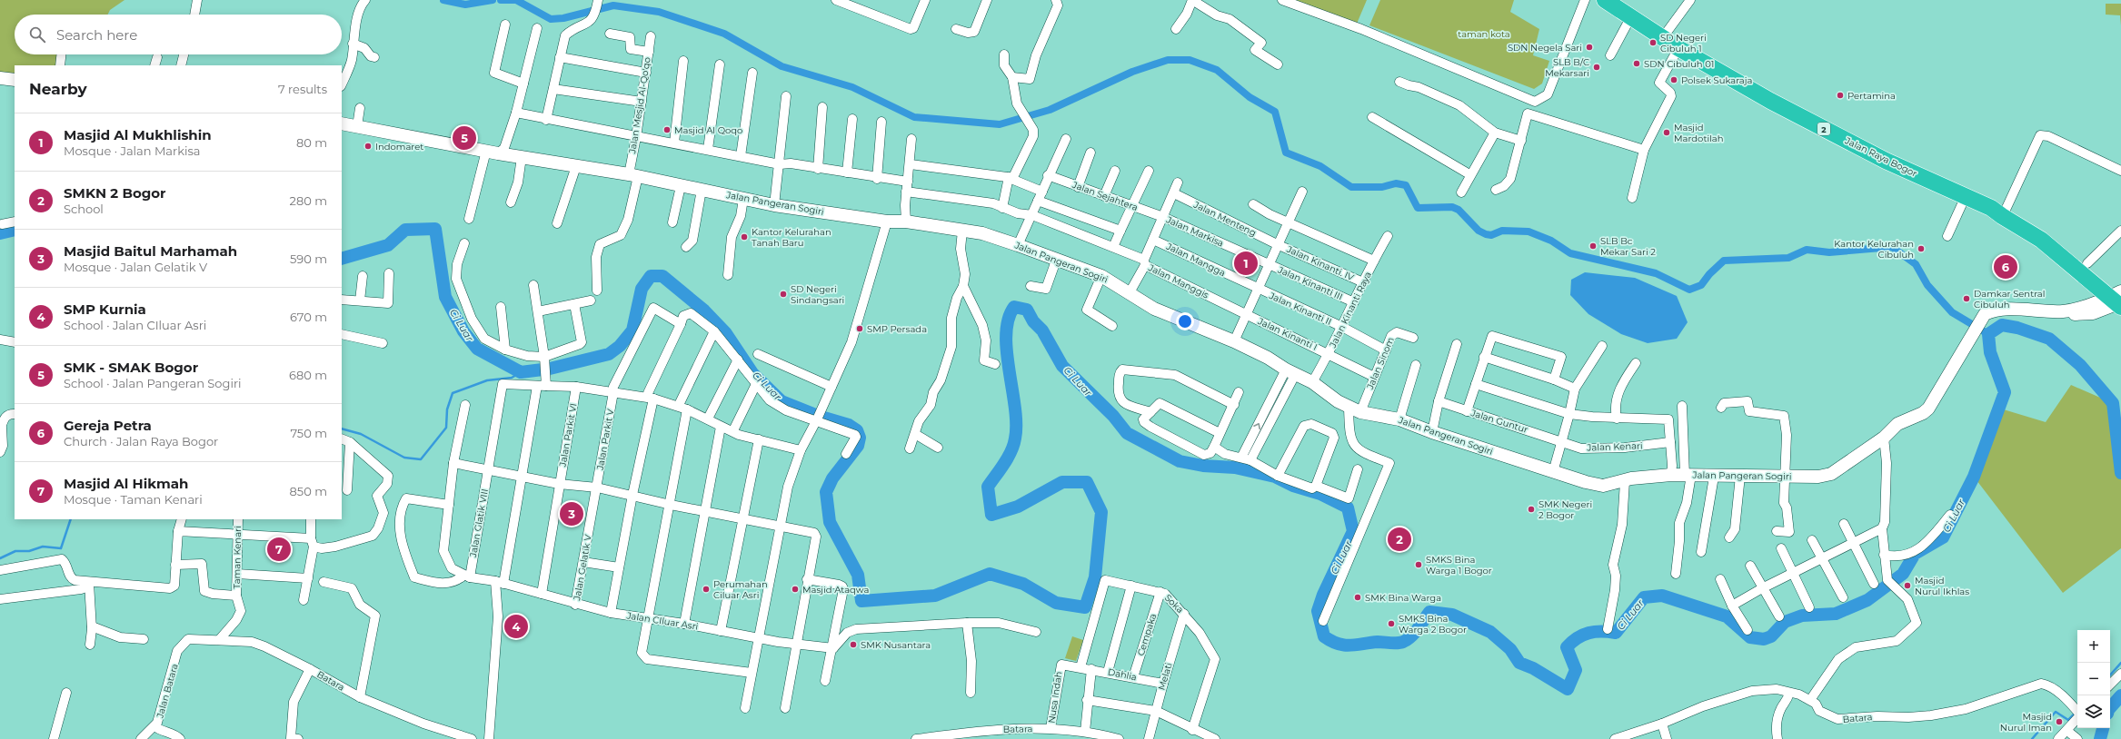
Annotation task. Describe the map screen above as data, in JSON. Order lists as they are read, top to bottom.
{
  "streets": {
    "highway": ["2", "Jalan Raya Bogor"],
    "street": [
      "Jalan Mesjid Al-Qo'qo",
      "Jalan Sejahtera",
      "Jalan Pangeran Sogiri",
      "Jalan Menteng",
      "Jalan Markisa",
      "Jalan Mangga",
      "Jalan Kinanti. IV",
      "Jalan Manggis",
      "Jalan Kinanti III",
      "Jalan Kinanti II",
      "Jalan Kinanti Raya",
      "Jalan Kinanti I",
      "Jalan Sinom",
      "Jalan Guntur",
      "Jalan Parkit VI",
      "Jalan Parkit V",
      "Jalan Kenari",
      "Jalan Glatik VIII",
      "Taman Kenari",
      "Jalan Gelatik V",
      "Soka",
      "Jalan CIluar Asri",
      "Cempaka",
      "Dahlia",
      "Melati",
      "Batara",
      "Jalan Batara",
      "Nusa Indah"
    ]
  },
  "crossings": [
    ["Jalan Mesjid Al-Qo'qo", "Jalan Pangeran Sogiri"],
    ["Jalan Raya Bogor", "Jalan Pangeran Sogiri"],
    ["Jalan Sejahtera", "Jalan Markisa"],
    ["Jalan Pangeran Sogiri", "Jalan Kinanti Raya"],
    ["Jalan Pangeran Sogiri", "Jalan Sinom"],
    ["Jalan Menteng", "Jalan Kinanti. IV"],
    ["Jalan Markisa", "Jalan Kinanti III"],
    ["Jalan Mangga", "Jalan Kinanti II"],
    ["Jalan Kinanti. IV", "Jalan Kinanti Raya"],
    ["Jalan Manggis", "Jalan Kinanti I"],
    ["Jalan Kinanti III", "Jalan Kinanti Raya"],
    ["Jalan Kinanti II", "Jalan Kinanti Raya"],
    ["Jalan Kinanti II", "Jalan Sinom"],
    ["Jalan Kinanti Raya", "Jalan Kinanti I"],
    ["Jalan Kinanti I", "Jalan Sinom"],
    ["Jalan Guntur", "Jalan Kenari"],
    ["Jalan Parkit VI", "Jalan CIluar Asri"],
    ["Jalan Parkit V", "Jalan Gelatik V"],
    ["Jalan Glatik VIII", "Jalan CIluar Asri"],
    ["Jalan Gelatik V", "Jalan CIluar Asri"],
    ["Soka", "Cempaka"],
    ["Soka", "Dahlia"],
    ["Soka", "Melati"],
    ["Soka", "Nusa Indah"],
    ["Cempaka", "Dahlia"],
    ["Dahlia", "Melati"],
    ["Dahlia", "Nusa Indah"],
    ["Batara", "Jalan Batara"],
    ["Batara", "Nusa Indah"]
  ],
  "water": ["Ci Luar"],
  "parks": ["taman kota"],
  "places": [
    "SD Negeri Cibuluh 1",
    "SDN Negela Sari",
    "SDN Cibuluh 01",
    "SLB B/C Mekarsari",
    "Polsek Sukaraja",
    "Pertamina",
    "Masjid Al Qoqo",
    "Masjid Mardotilah",
    "Indomaret",
    "Kantor Kelurahan Tanah Baru",
    "SLB Bc Mekar Sari 2",
    "Kantor Kelurahan Cibuluh",
    "SD Negeri Sindangsari",
    "Damkar Sentral Cibuluh",
    "SMP Persada",
    "SMK Negeri 2 Bogor",
    "SMKS Bina Warga 1 Bogor",
    "Masjid Nurul Ikhlas",
    "Perumahan Ciluar Asri",
    "Masjid Ataqwa",
    "SMK Bina Warga",
    "SMKS Bina Warga 2 Bogor",
    "SMK Nusantara",
    "Masjid Nurul Iman"
  ],
  "page": {
    "search": "Search here",
    "heading": ["Nearby", "7 results"],
    "list": [
      {
        "mark": "1",
        "name": "Masjid Al Mukhlishin",
        "note": "Mosque · Jalan Markisa",
        "value": "80 m"
      },
      {
        "mark": "2",
        "name": "SMKN 2 Bogor",
        "note": "School",
        "value": "280 m"
      },
      {
        "mark": "3",
        "name": "Masjid Baitul Marhamah",
        "note": "Mosque · Jalan Gelatik V",
        "value": "590 m"
      },
      {
        "mark": "4",
        "name": "SMP Kurnia",
        "note": "School · Jalan CIluar Asri",
        "value": "670 m"
      },
      {
        "mark": "5",
        "name": "SMK - SMAK Bogor",
        "note": "School · Jalan Pangeran Sogiri",
        "value": "680 m"
      },
      {
        "mark": "6",
        "name": "Gereja Petra",
        "note": "Church · Jalan Raya Bogor",
        "value": "750 m"
      },
      {
        "mark": "7",
        "name": "Masjid Al Hikmah",
        "note": "Mosque · Taman Kenari",
        "value": "850 m"
      }
    ],
    "pins": [
      "5",
      "1",
      "6",
      "3",
      "2",
      "7",
      "4"
    ],
    "map_buttons": ["+", "−"]
  }
}
